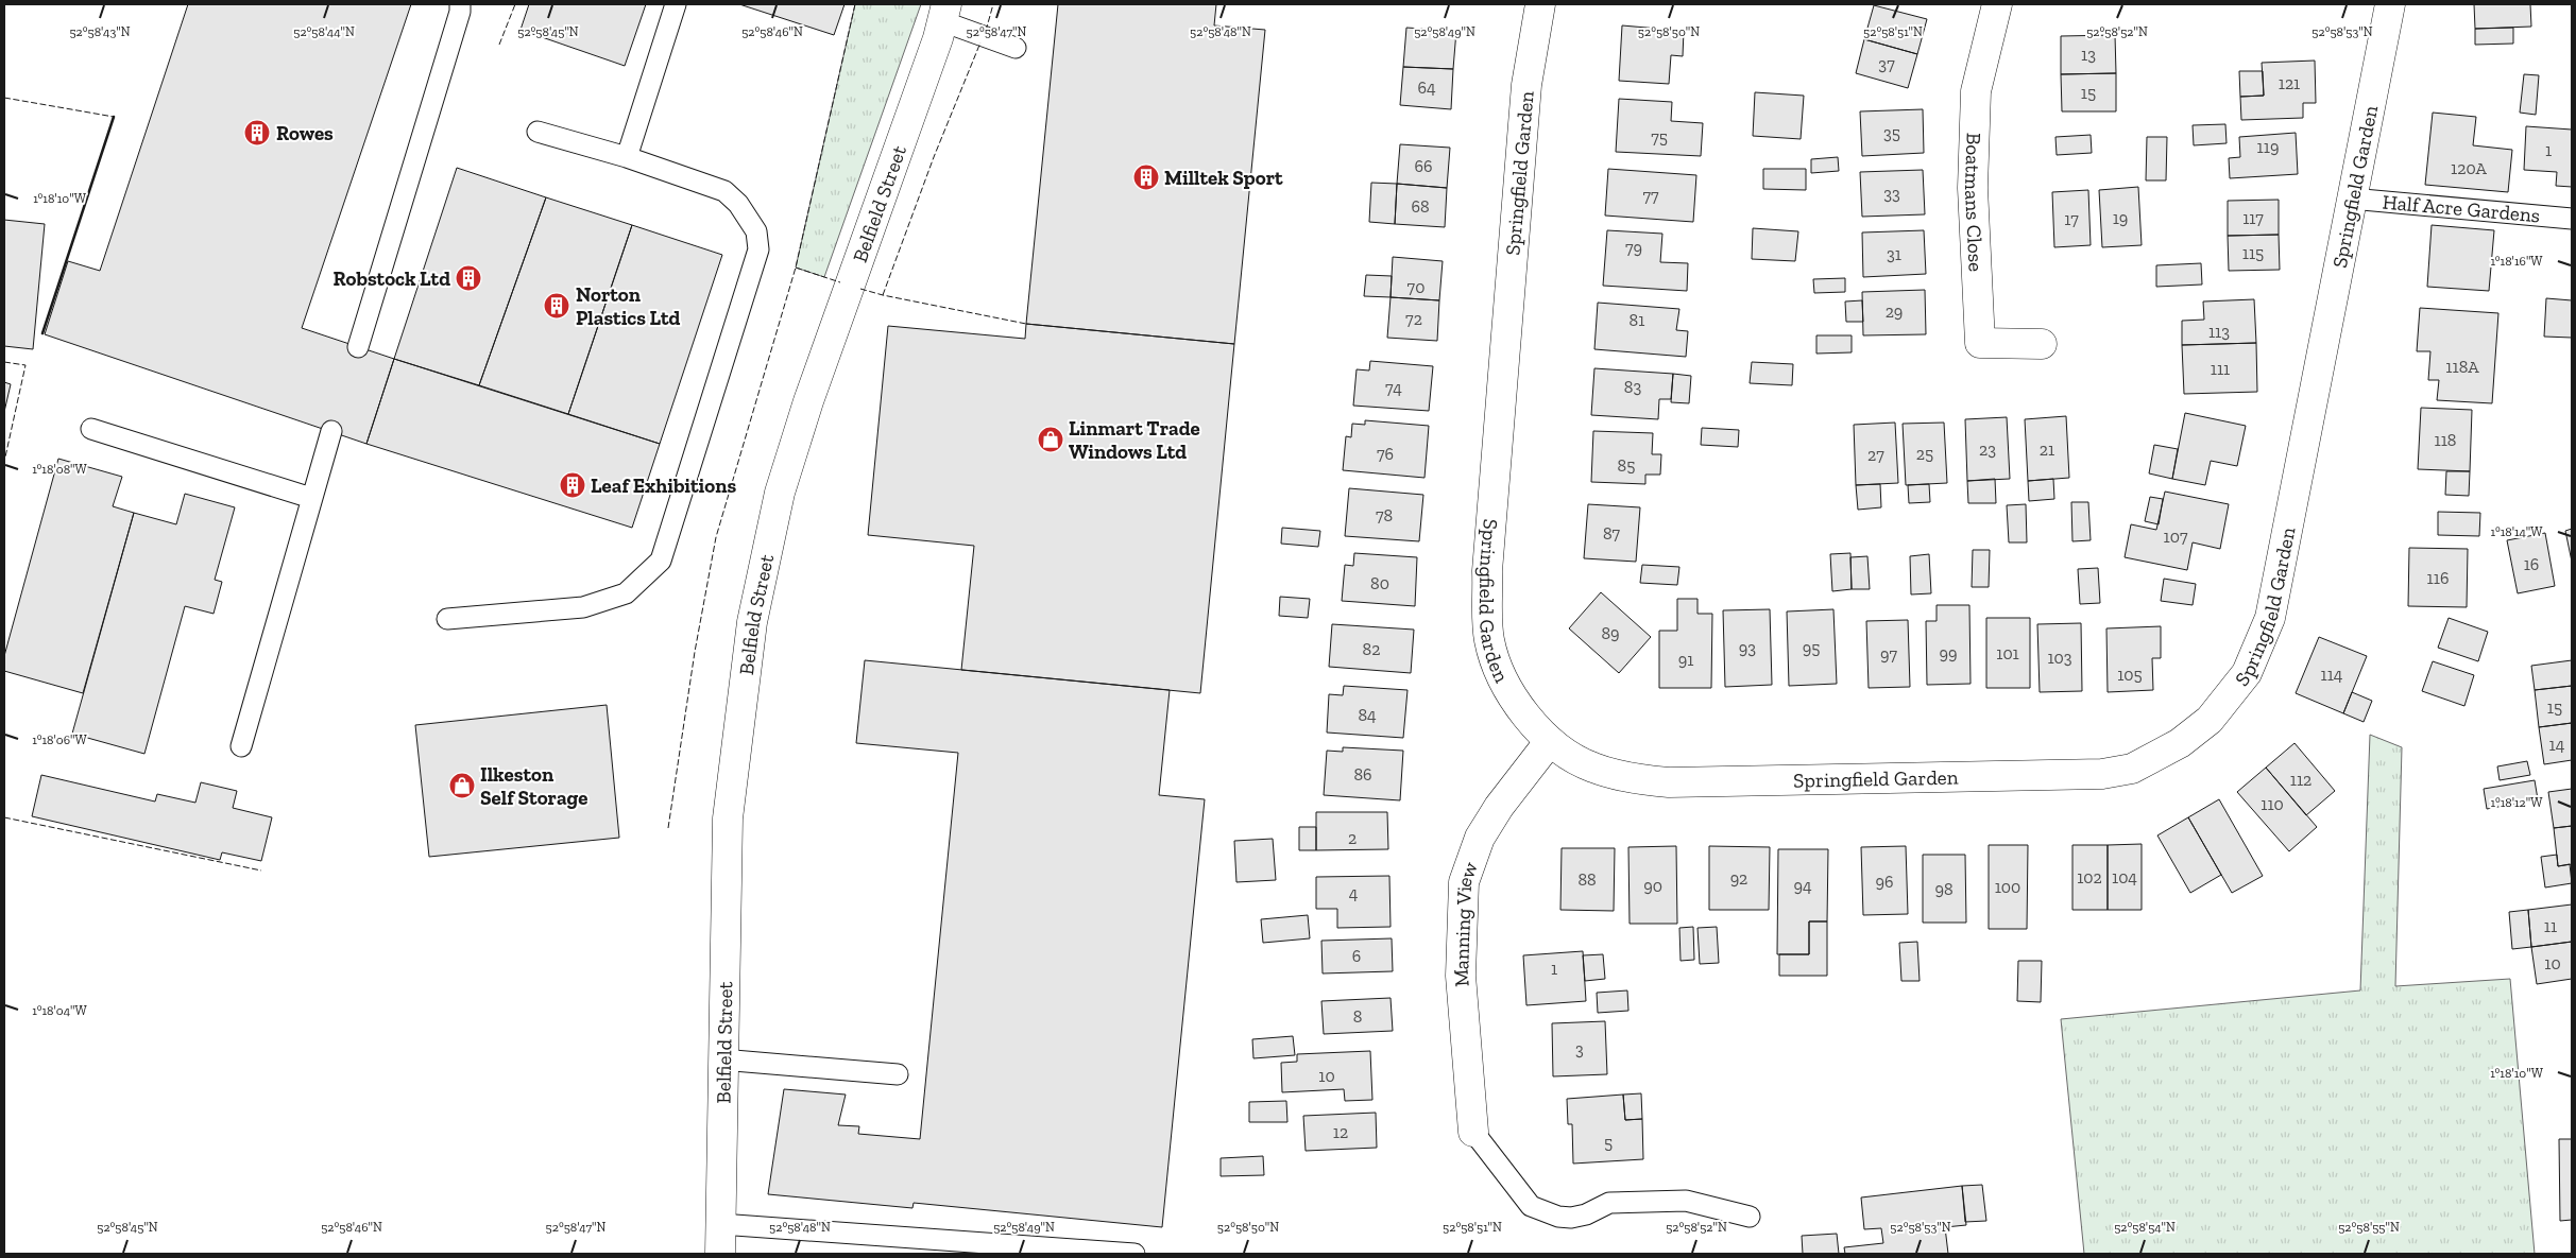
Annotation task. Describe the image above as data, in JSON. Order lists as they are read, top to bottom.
{
  "streets": {
    "street": [
      "Springfield Garden",
      "Boatmans Close",
      "Belfield Street",
      "Manning View"
    ],
    "lane": ["Half Acre Gardens"]
  },
  "crossings": [
    ["Springfield Garden", "Half Acre Gardens"],
    ["Springfield Garden", "Manning View"]
  ],
  "places": {
    "building": [
      "Rowes",
      "Milltek Sport",
      "Robstock Ltd",
      "Norton Plastics Ltd",
      "Leaf Exhibitions"
    ],
    "shop": ["Linmart Trade Windows Ltd", "Ilkeston Self Storage"]
  },
  "house_numbers": [
    "13",
    "37",
    "121",
    "64",
    "15",
    "35",
    "75",
    "119",
    "1",
    "66",
    "120A",
    "33",
    "77",
    "68",
    "19",
    "117",
    "17",
    "79",
    "115",
    "31",
    "70",
    "29",
    "72",
    "81",
    "113",
    "118A",
    "111",
    "83",
    "74",
    "118",
    "23",
    "21",
    "76",
    "25",
    "27",
    "85",
    "78",
    "87",
    "107",
    "16",
    "116",
    "80",
    "89",
    "93",
    "95",
    "82",
    "99",
    "101",
    "97",
    "103",
    "91",
    "105",
    "114",
    "15",
    "84",
    "14",
    "86",
    "112",
    "110",
    "2",
    "102",
    "104",
    "92",
    "88",
    "96",
    "90",
    "94",
    "100",
    "98",
    "4",
    "11",
    "6",
    "10",
    "1",
    "8",
    "3",
    "10",
    "12",
    "5"
  ],
  "coordinates": [
    "52°58'43\"N",
    "52°58'46\"N",
    "52°58'47\"N",
    "52°58'48\"N",
    "52°58'51\"N",
    "52°58'53\"N",
    "52°58'44\"N",
    "52°58'45\"N",
    "52°58'49\"N",
    "52°58'50\"N",
    "52°58'52\"N",
    "1°18'10\"W",
    "1°18'16\"W",
    "1°18'08\"W",
    "1°18'14\"W",
    "1°18'06\"W",
    "1°18'12\"W",
    "1°18'04\"W",
    "52°58'54\"N",
    "52°58'55\"N"
  ]
}
